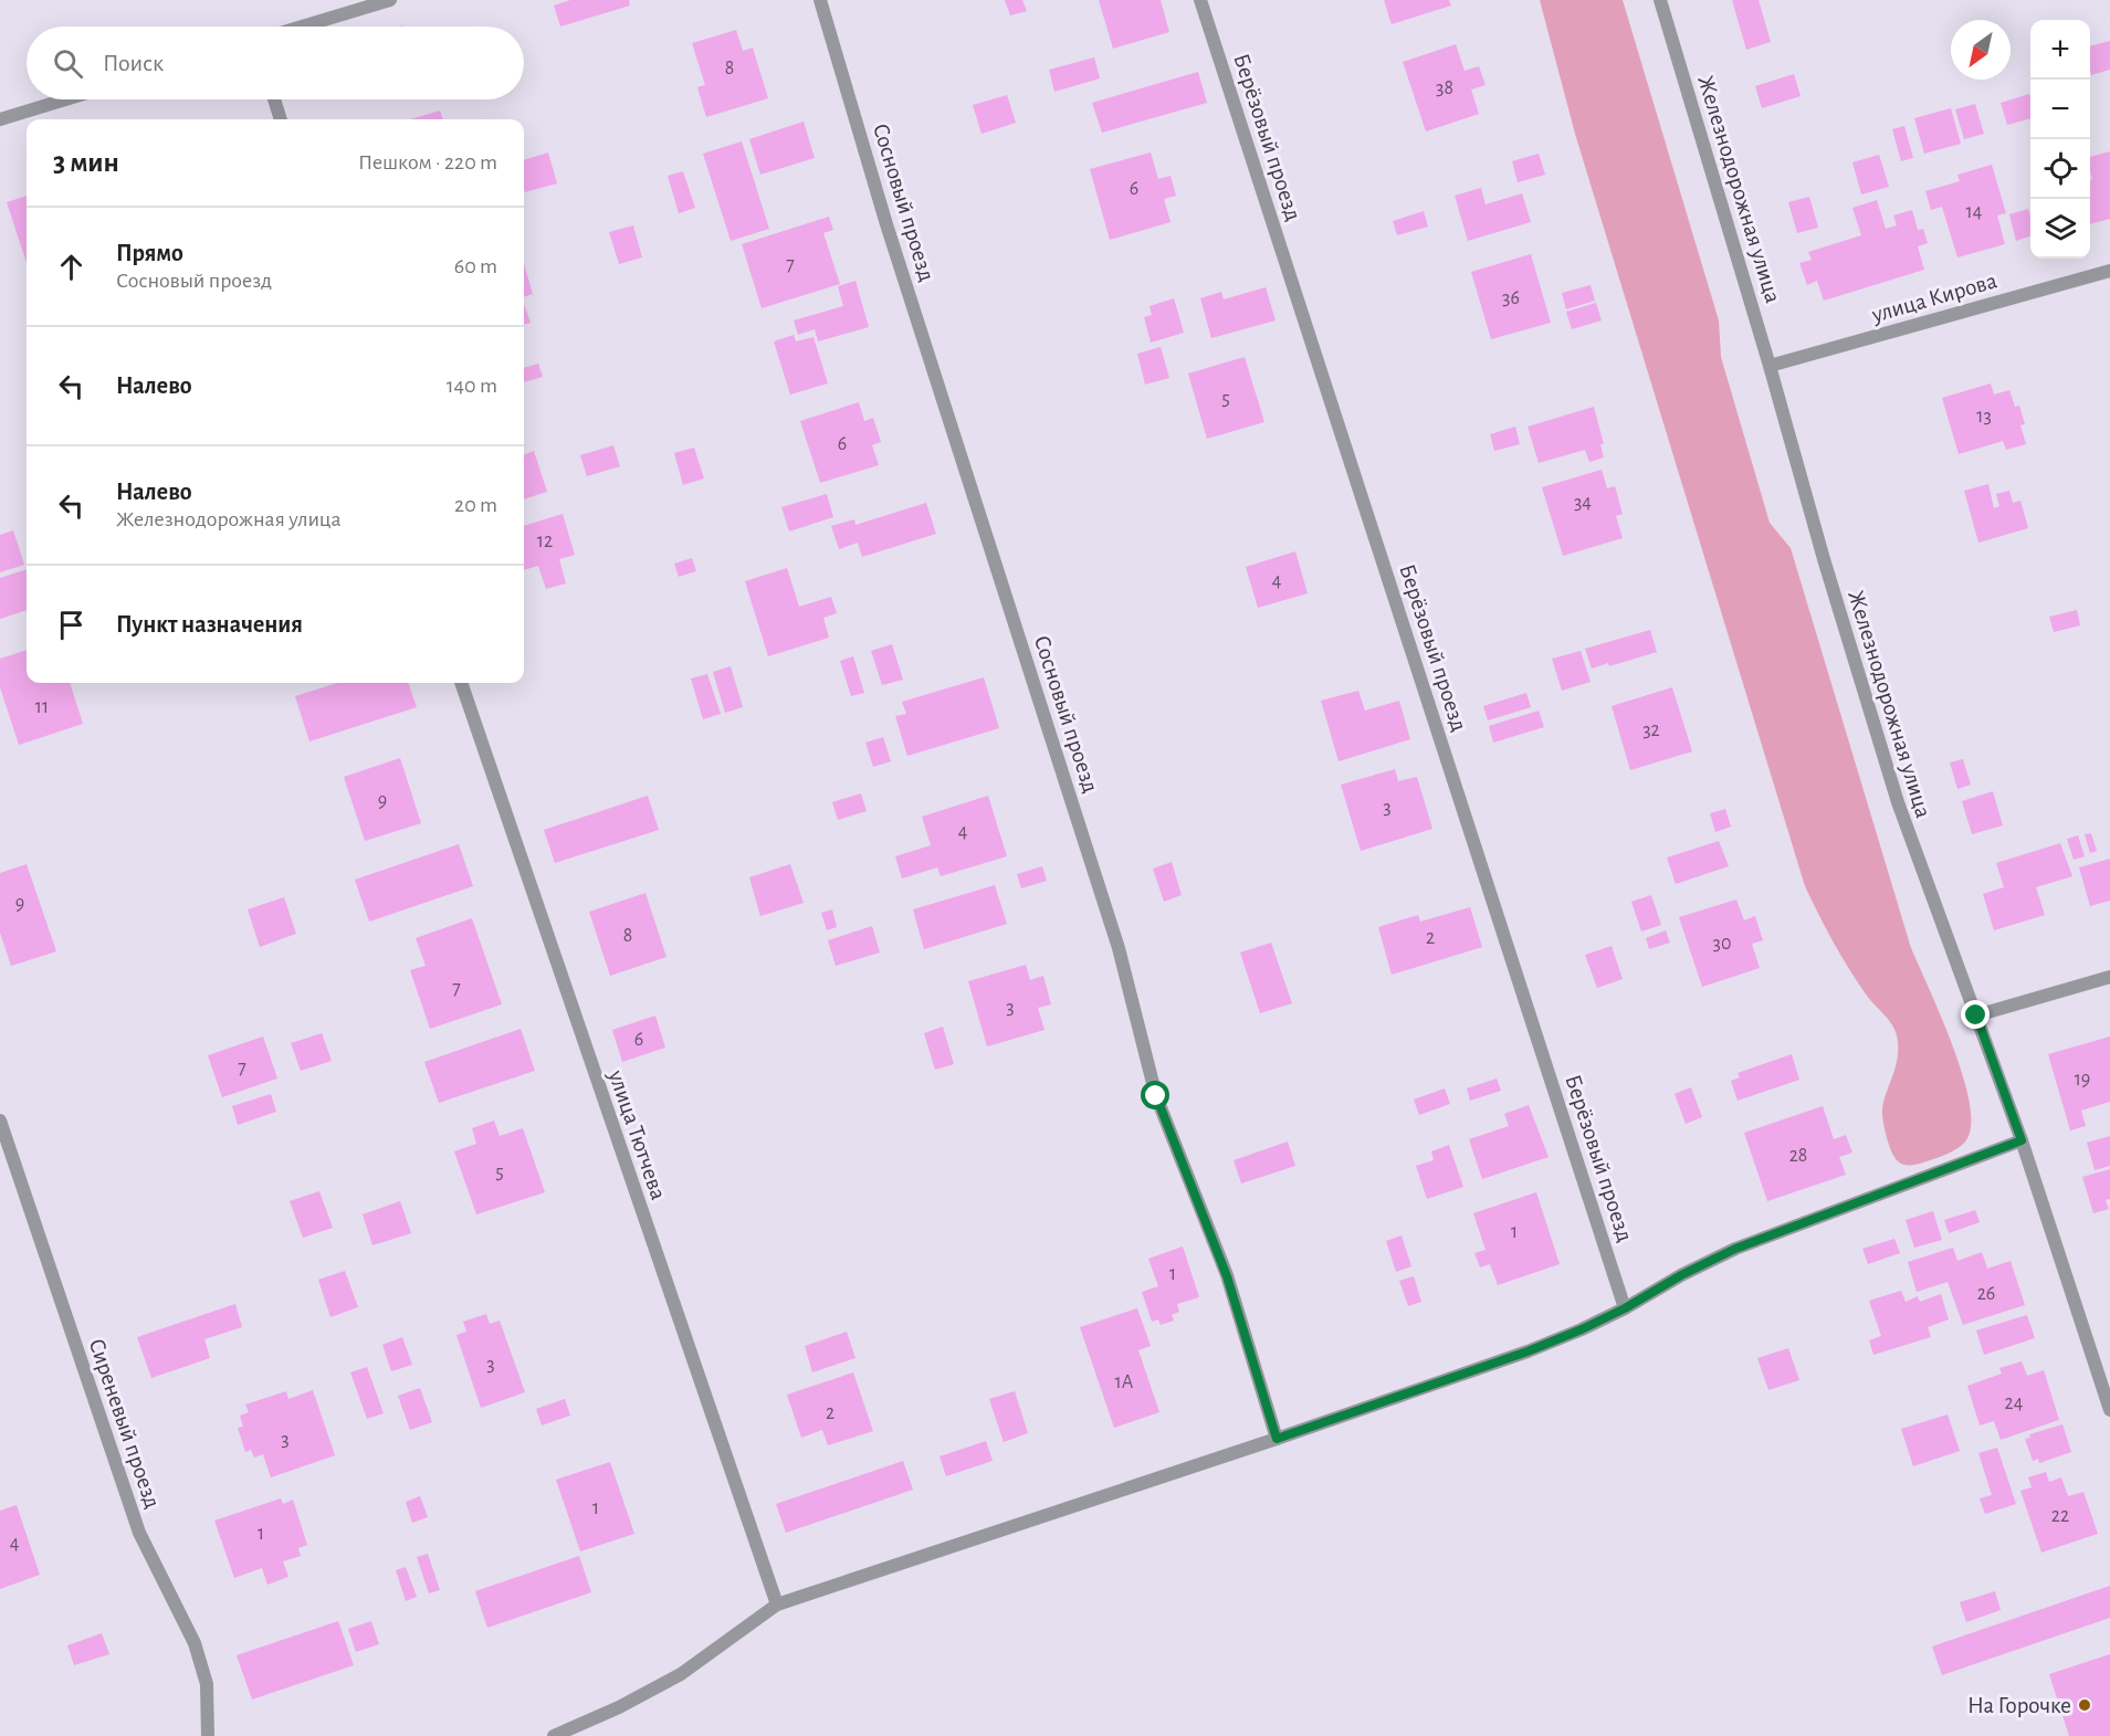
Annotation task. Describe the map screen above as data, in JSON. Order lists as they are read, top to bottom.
{
  "streets": {
    "street": [
      "Берёзовый проезд",
      "Железнодорожная улица",
      "Сосновый проезд",
      "улица Кирова",
      "улица Тютчева",
      "Сиреневый проезд"
    ]
  },
  "crossings": [
    ["Железнодорожная улица", "улица Кирова"]
  ],
  "places": ["На Горочке"],
  "house_numbers": [
    "8",
    "38",
    "6",
    "14",
    "7",
    "36",
    "5",
    "13",
    "6",
    "34",
    "12",
    "4",
    "11",
    "32",
    "9",
    "3",
    "4",
    "9",
    "8",
    "2",
    "30",
    "7",
    "3",
    "6",
    "7",
    "19",
    "28",
    "5",
    "1",
    "1",
    "26",
    "3",
    "1А",
    "24",
    "2",
    "3",
    "1",
    "22",
    "1",
    "4"
  ],
  "north": "bottom left",
  "page": {
    "map_buttons": ["+", "−"],
    "search": "Поиск",
    "heading": ["3 мин", "Пешком · 220 m"],
    "list": [
      ["Прямо", "Сосновый проезд", "60 m"],
      ["Налево", "140 m"],
      ["Налево", "Железнодорожная улица", "20 m"],
      "Пункт назначения"
    ]
  }
}
